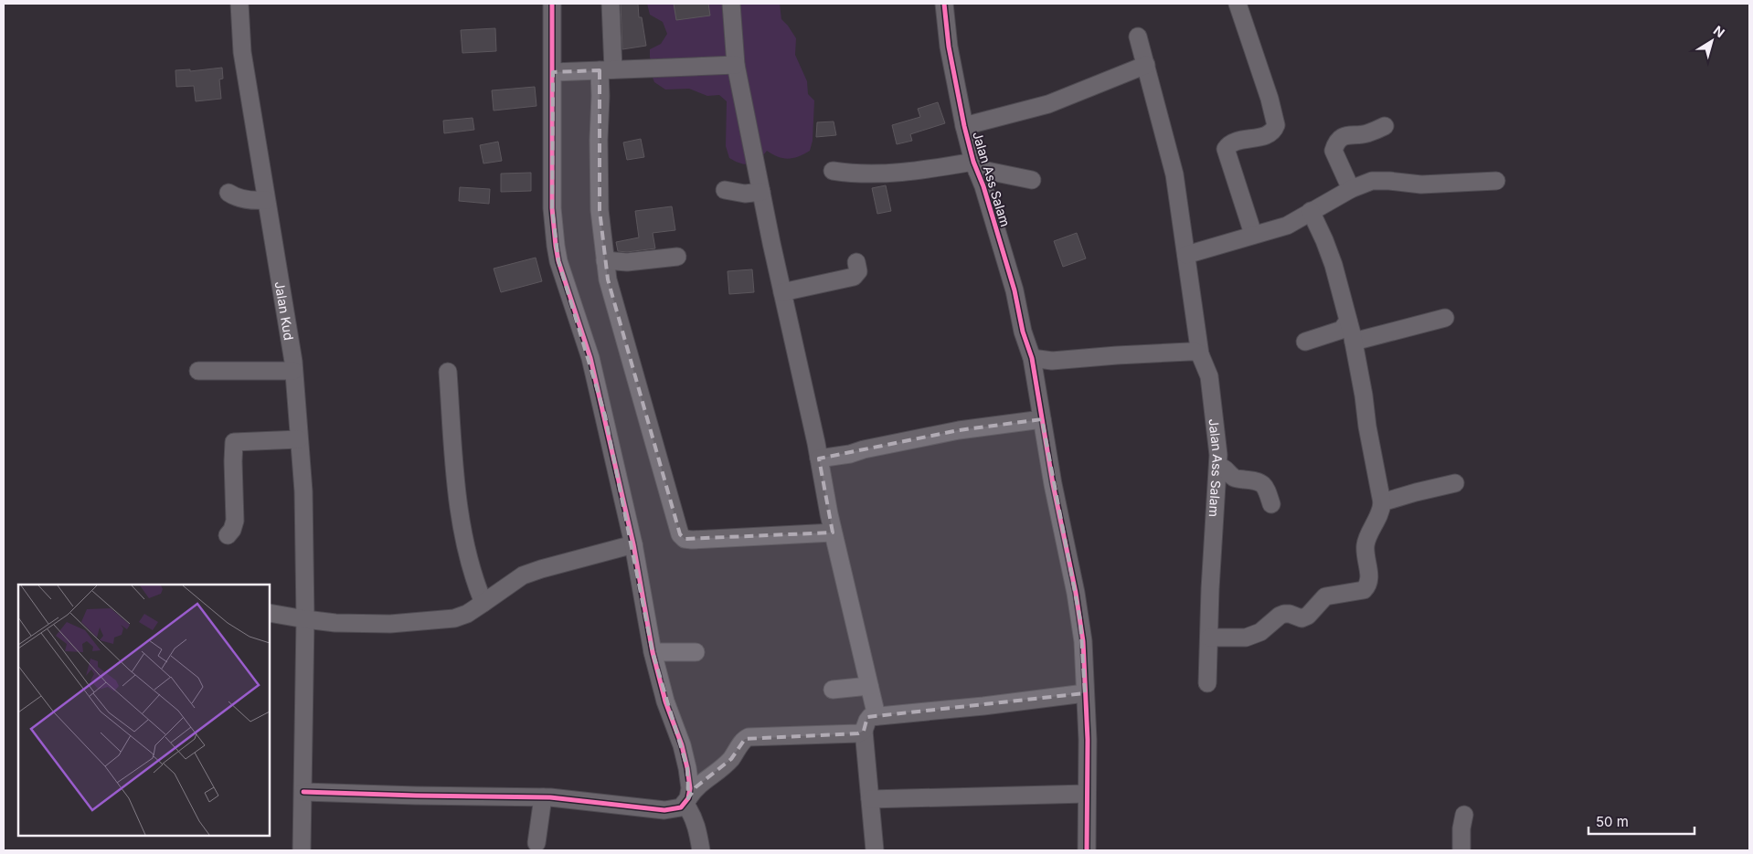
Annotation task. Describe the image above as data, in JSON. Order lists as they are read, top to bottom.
{
  "streets": {
    "street": ["Jalan Ass Salam", "Jalan Kud"]
  },
  "scale_bar": "50 m",
  "north": "top right"
}
